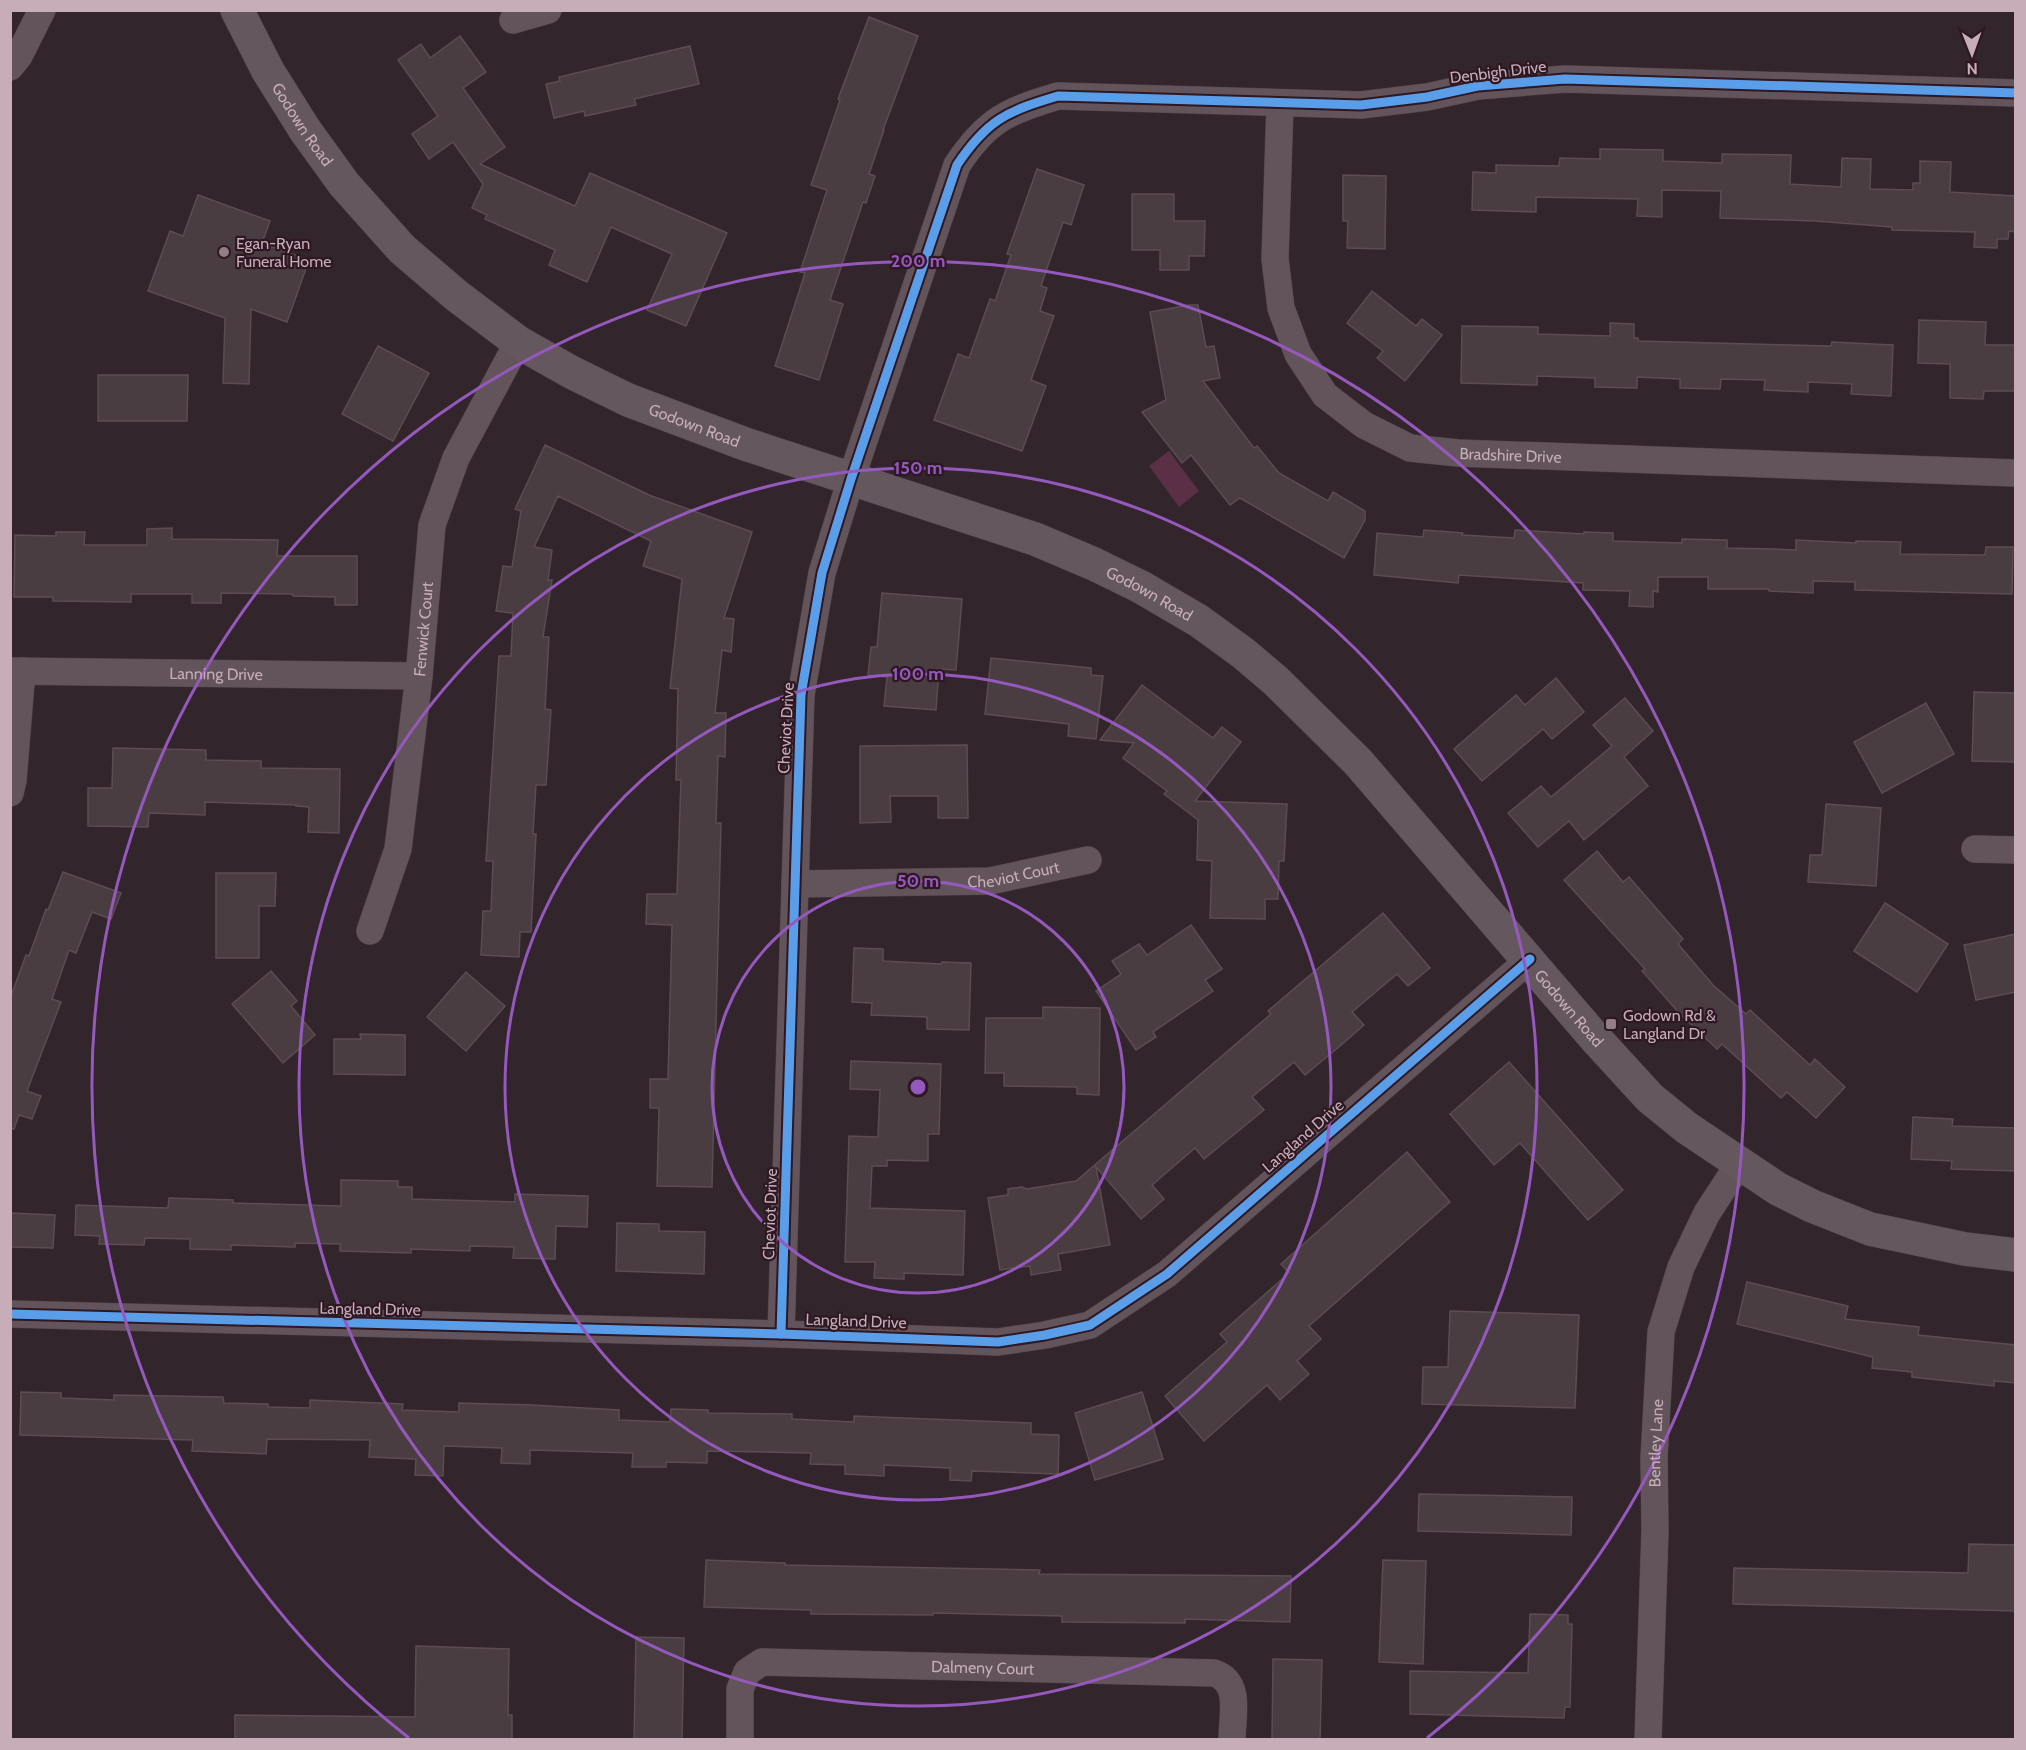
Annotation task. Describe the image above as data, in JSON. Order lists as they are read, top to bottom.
{
  "streets": {
    "main road": ["Godown Road"],
    "street": [
      "Denbigh Drive",
      "Bradshire Drive",
      "Fenwick Court",
      "Lanning Drive",
      "Cheviot Drive",
      "Cheviot Court",
      "Langland Drive",
      "Bentley Lane",
      "Dalmeny Court"
    ]
  },
  "crossings": [
    ["Denbigh Drive", "Bradshire Drive"],
    ["Denbigh Drive", "Cheviot Drive"],
    ["Godown Road", "Fenwick Court"],
    ["Godown Road", "Cheviot Drive"],
    ["Godown Road", "Langland Drive"],
    ["Godown Road", "Bentley Lane"],
    ["Fenwick Court", "Lanning Drive"],
    ["Cheviot Drive", "Cheviot Court"],
    ["Cheviot Drive", "Langland Drive"]
  ],
  "places": {
    "other": ["Egan-Ryan Funeral Home"],
    "transit": ["Godown Rd & Langland Dr"]
  },
  "north": "bottom",
  "rings": [
    "200 m",
    "150 m",
    "100 m",
    "50 m"
  ]
}
